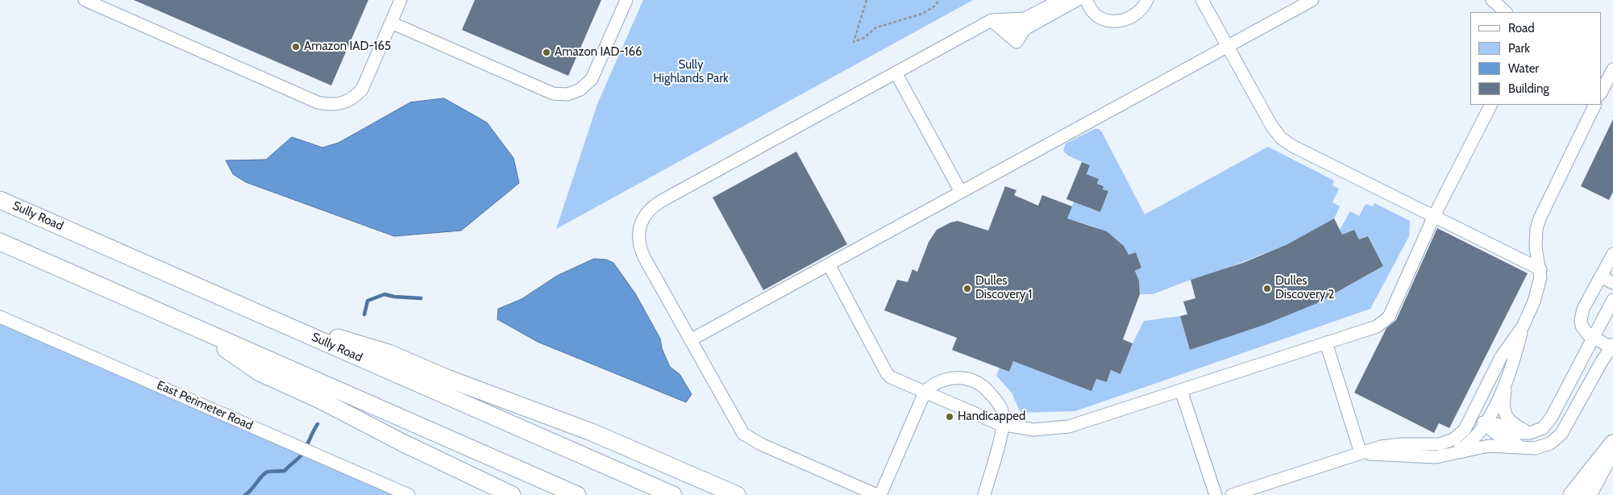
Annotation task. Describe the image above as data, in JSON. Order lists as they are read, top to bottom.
{
  "streets": {
    "highway": ["Sully Road"],
    "lane": ["East Perimeter Road"]
  },
  "parks": ["Sully Highlands Park"],
  "places": [
    "Amazon IAD-165",
    "Amazon IAD-166",
    "Dulles Discovery 1",
    "Dulles Discovery 2",
    "Handicapped"
  ],
  "legend": [
    "Road",
    "Park",
    "Water",
    "Building"
  ]
}
